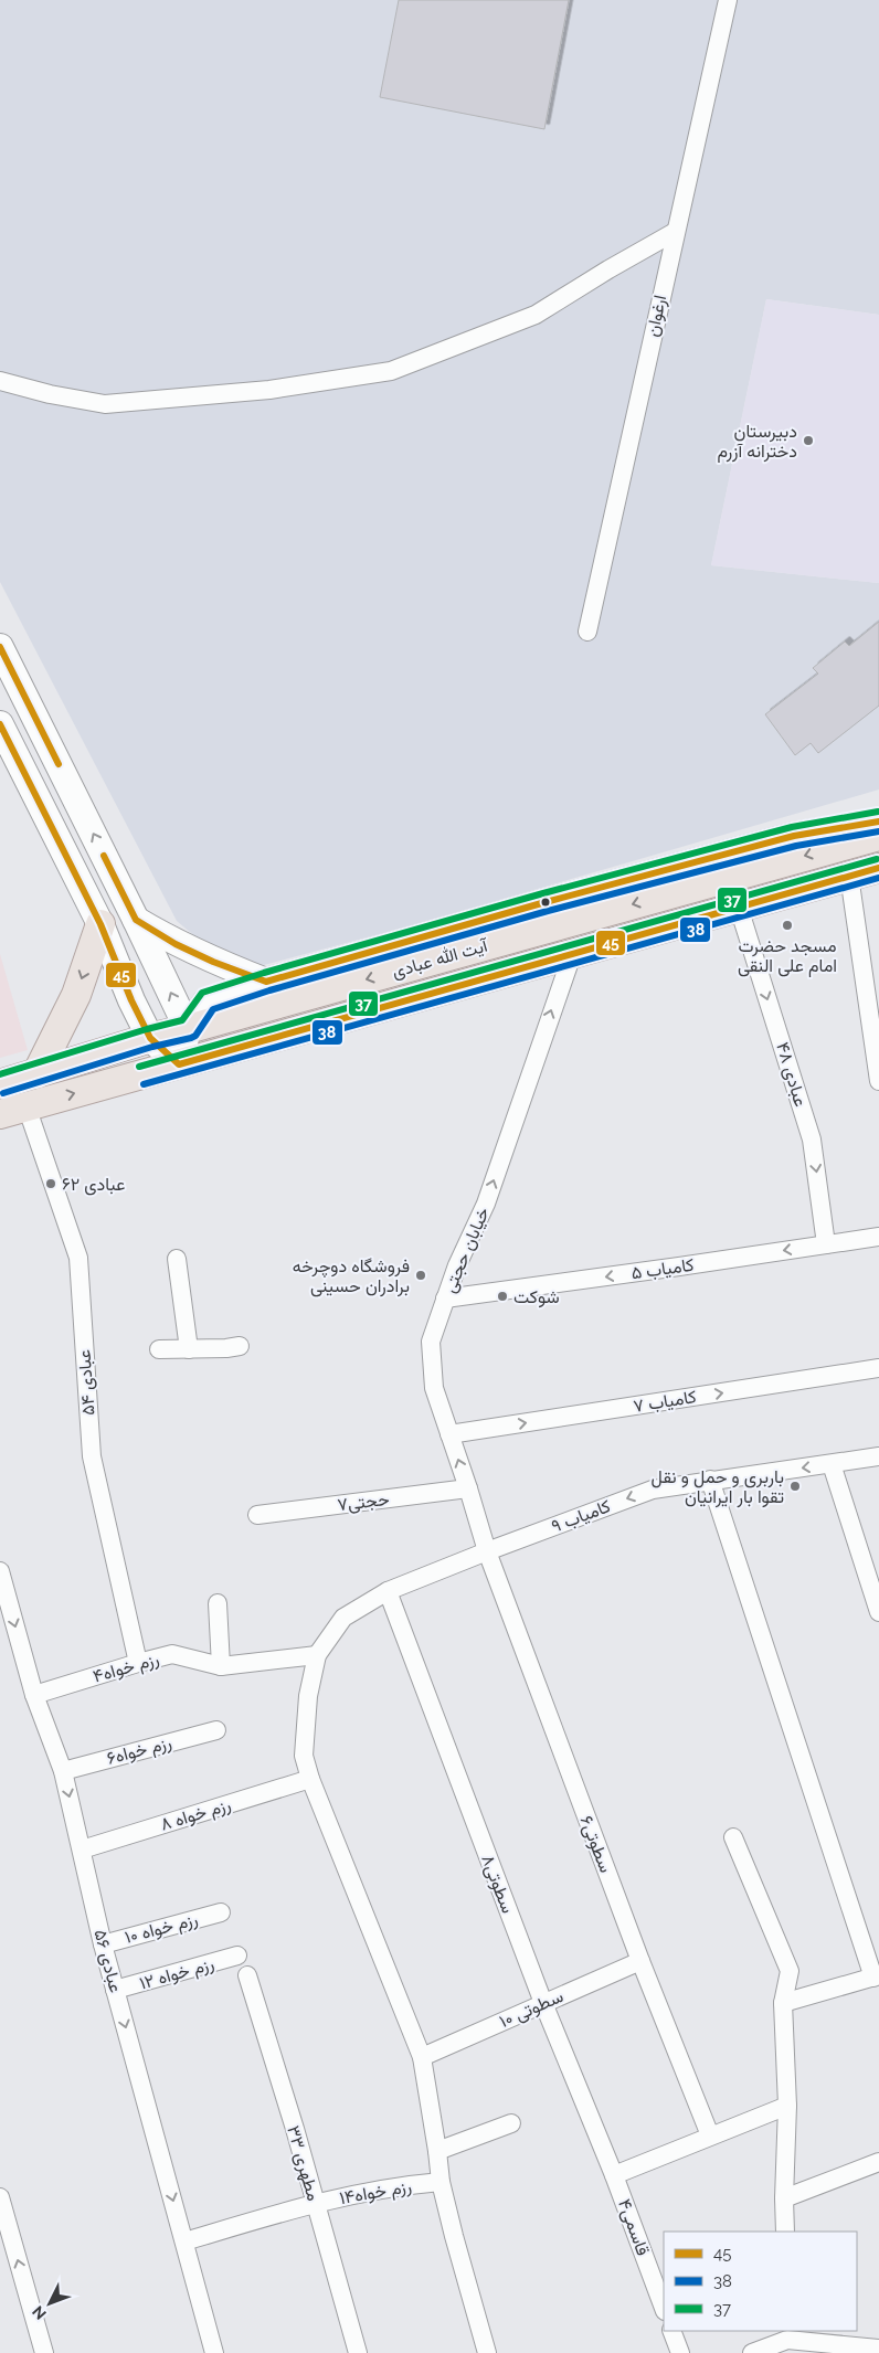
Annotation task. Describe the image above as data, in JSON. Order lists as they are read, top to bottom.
{
  "streets": {
    "main road": ["آیت الله عبادی"],
    "street": [
      "ارغوان",
      "عبادی ۴۸",
      "خیابان حجتی",
      "کامیاب ۵",
      "عبادی ۵۴",
      "کامیاب ۷",
      "حجتی۷",
      "کامیاب ۹",
      "رزم خواه۴",
      "رزم خواه۶",
      "رزم خواه ۸",
      "سطوتی۶",
      "سطوتی۸",
      "رزم خواه ۱۰",
      "عبادی ۵۶",
      "رزم خواه ۱۲",
      "سطوتی ۱۰",
      "مطهری ۳۳",
      "رزم خواه۱۴",
      "قاسمی۴"
    ]
  },
  "crossings": [
    ["آیت الله عبادی", "عبادی ۴۸"],
    ["آیت الله عبادی", "خیابان حجتی"],
    ["آیت الله عبادی", "عبادی ۵۴"],
    ["عبادی ۴۸", "کامیاب ۵"],
    ["خیابان حجتی", "کامیاب ۵"],
    ["خیابان حجتی", "کامیاب ۷"],
    ["خیابان حجتی", "حجتی۷"],
    ["خیابان حجتی", "کامیاب ۹"],
    ["خیابان حجتی", "سطوتی۶"],
    ["عبادی ۵۴", "رزم خواه۴"],
    ["کامیاب ۹", "رزم خواه۴"],
    ["کامیاب ۹", "سطوتی۶"],
    ["کامیاب ۹", "سطوتی۸"],
    ["رزم خواه۴", "عبادی ۵۶"],
    ["رزم خواه۶", "عبادی ۵۶"],
    ["رزم خواه ۸", "عبادی ۵۶"],
    ["سطوتی۶", "سطوتی ۱۰"],
    ["سطوتی۸", "سطوتی ۱۰"],
    ["سطوتی۸", "قاسمی۴"],
    ["رزم خواه ۱۰", "عبادی ۵۶"],
    ["عبادی ۵۶", "رزم خواه ۱۲"],
    ["عبادی ۵۶", "رزم خواه۱۴"],
    ["مطهری ۳۳", "رزم خواه۱۴"]
  ],
  "one_way": [
    "خیابان حجتی",
    "کامیاب ۵",
    "کامیاب ۷",
    "کامیاب ۹",
    "عبادی ۵۶"
  ],
  "places": [
    "دبیرستان دخترانه آزرم",
    "مسجد حضرت امام علی النقی",
    "عبادی ۶۲",
    "فروشگاه دوچرخه برادران حسینی",
    "شوكت",
    "باربری و حمل و نقل تقوا بار ایرانیان"
  ],
  "lines": ["transit line 45", "transit line 37", "transit line 38"],
  "legend": ["45", "38", "37"],
  "north": "bottom left"
}
